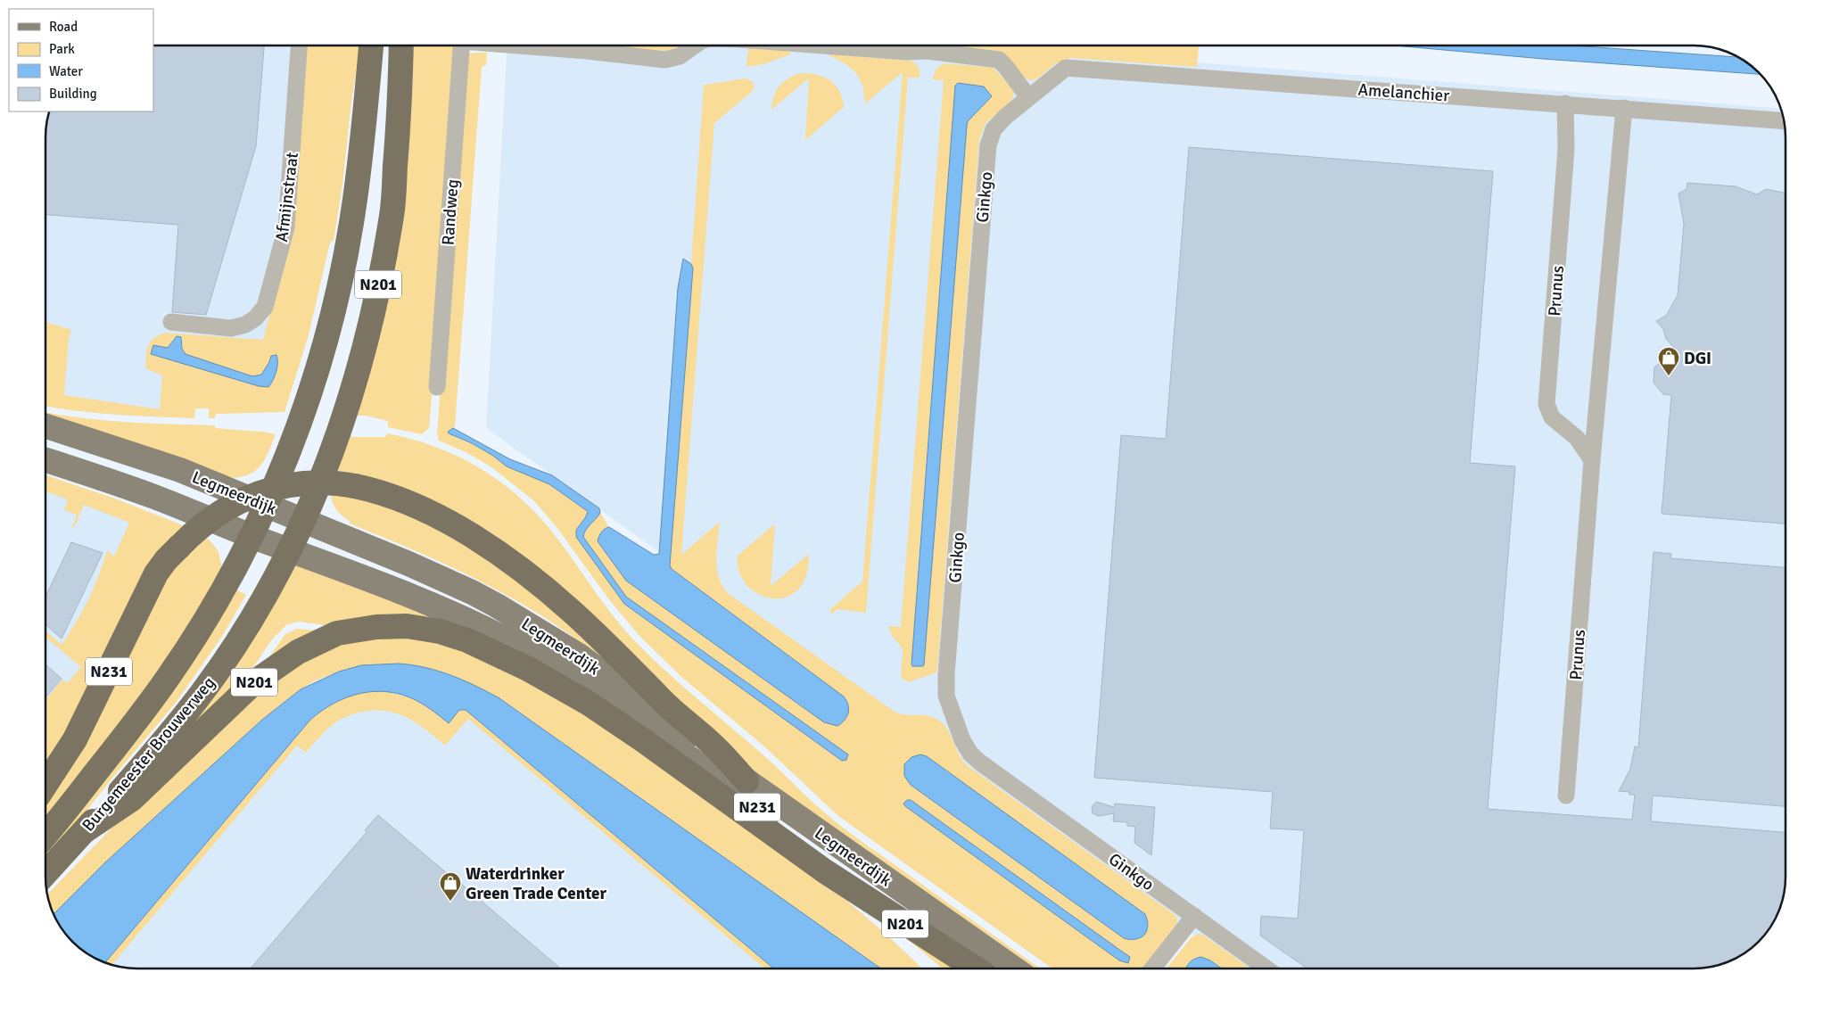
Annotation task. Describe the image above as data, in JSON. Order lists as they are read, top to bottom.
{
  "streets": {
    "highway": ["N201", "N231", "Burgemeester Brouwerweg"],
    "main road": ["Legmeerdijk"],
    "street": [
      "Amelanchier",
      "Afmijnstraat",
      "Ginkgo",
      "Randweg",
      "Prunus"
    ]
  },
  "crossings": [
    ["Amelanchier", "Ginkgo"],
    ["Amelanchier", "Prunus"],
    ["N201", "Legmeerdijk"],
    ["N201", "Burgemeester Brouwerweg"],
    ["Legmeerdijk", "N231"],
    ["Legmeerdijk", "Burgemeester Brouwerweg"]
  ],
  "places": {
    "shop": ["DGI", "Waterdrinker Green Trade Center"]
  },
  "legend": [
    "Road",
    "Park",
    "Water",
    "Building"
  ]
}
